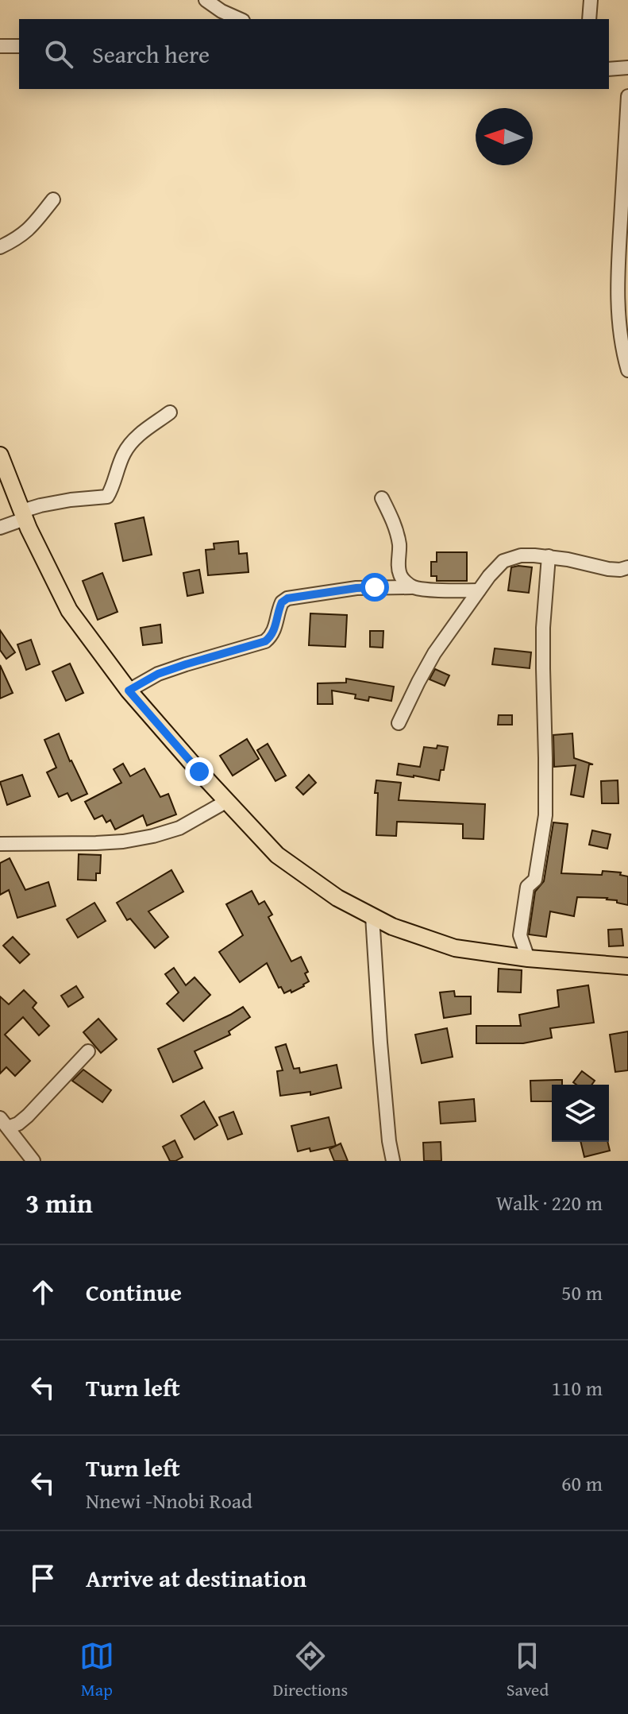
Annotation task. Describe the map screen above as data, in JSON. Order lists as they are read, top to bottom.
{
  "north": "left",
  "page": {
    "search": "Search here",
    "heading": ["3 min", "Walk · 220 m"],
    "list": [
      ["Continue", "50 m"],
      ["Turn left", "110 m"],
      ["Turn left", "Nnewi -Nnobi Road", "60 m"],
      "Arrive at destination"
    ],
    "nav": ["Map", "Directions", "Saved"]
  }
}
